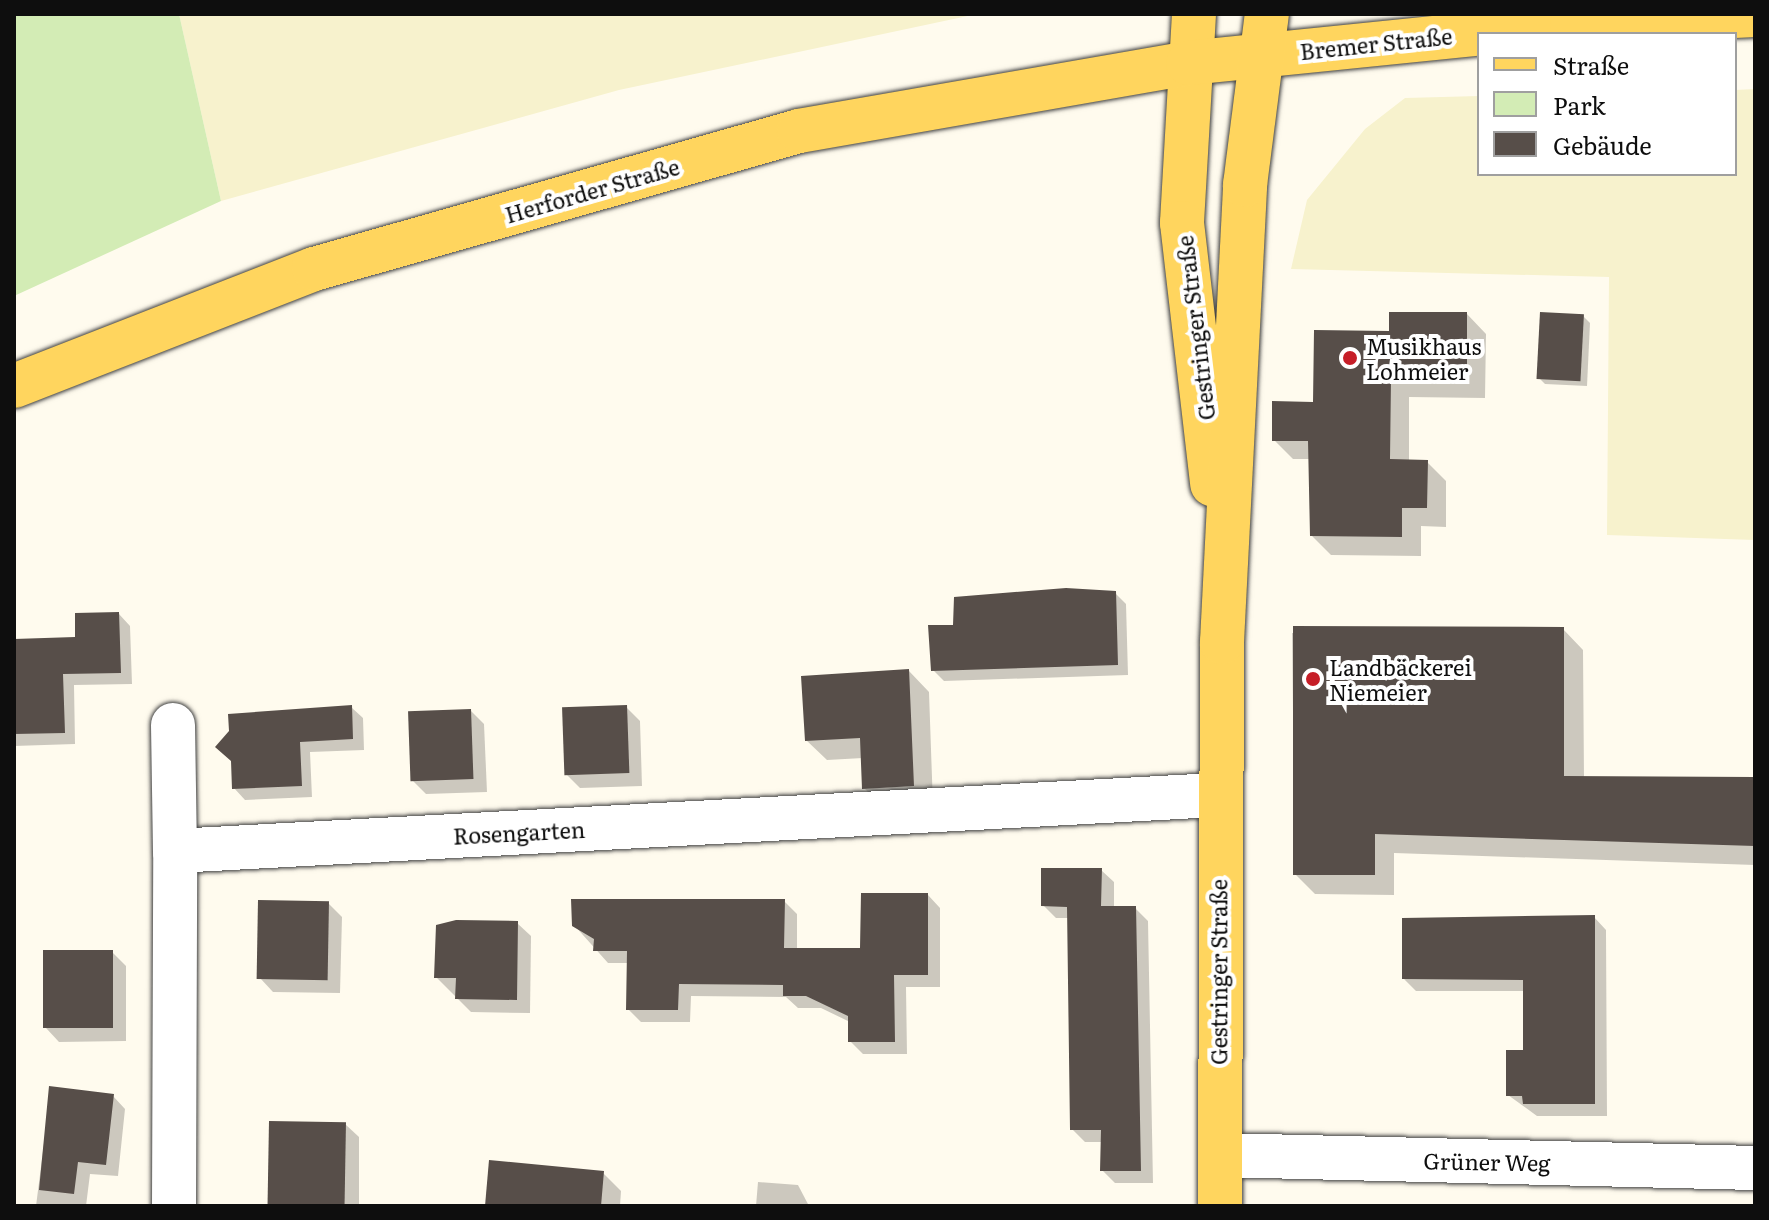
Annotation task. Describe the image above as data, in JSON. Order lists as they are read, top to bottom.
{
  "streets": {
    "main road": ["Bremer Straße", "Herforder Straße", "Gestringer Straße"],
    "street": ["Rosengarten", "Grüner Weg"]
  },
  "crossings": [
    ["Bremer Straße", "Herforder Straße"],
    ["Bremer Straße", "Gestringer Straße"],
    ["Herforder Straße", "Gestringer Straße"],
    ["Gestringer Straße", "Rosengarten"],
    ["Gestringer Straße", "Grüner Weg"]
  ],
  "places": ["Musikhaus Lohmeier", "Landbäckerei Niemeier"],
  "legend": ["Straße", "Park", "Gebäude"]
}
